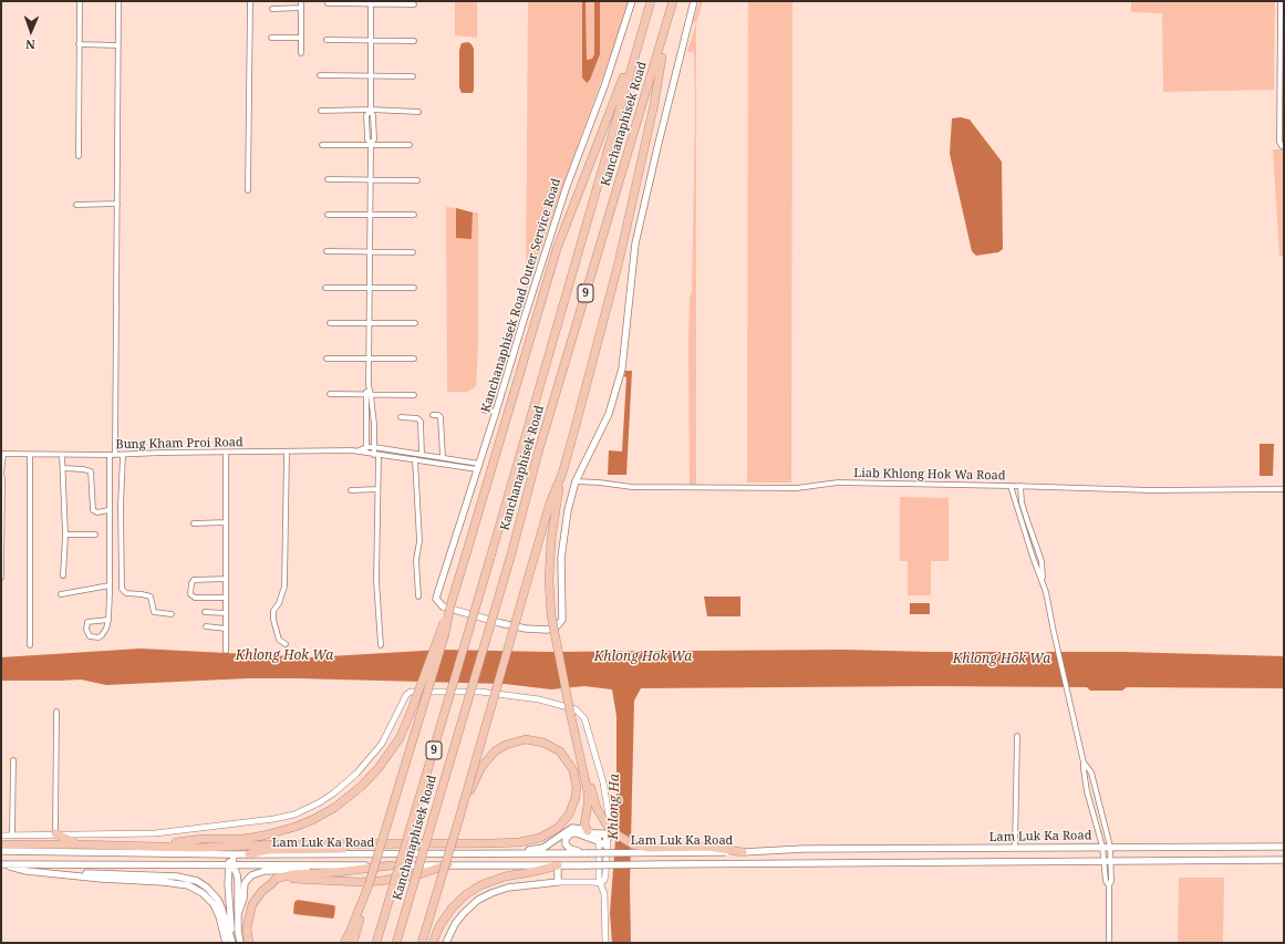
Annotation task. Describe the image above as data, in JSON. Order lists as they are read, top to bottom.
{
  "streets": {
    "highway": ["Kanchanaphisek Road", "9"],
    "main road": ["Kanchanaphisek Road Outer Service Road", "Lam Luk Ka Road"],
    "street": ["Bung Kham Proi Road", "Liab Khlong Hok Wa Road"]
  },
  "crossings": [
    ["Kanchanaphisek Road Outer Service Road", "Bung Kham Proi Road"],
    ["Kanchanaphisek Road Outer Service Road", "Liab Khlong Hok Wa Road"]
  ],
  "water": ["Khlong Hok Wa", "Khlong Ha"],
  "north": "bottom"
}
